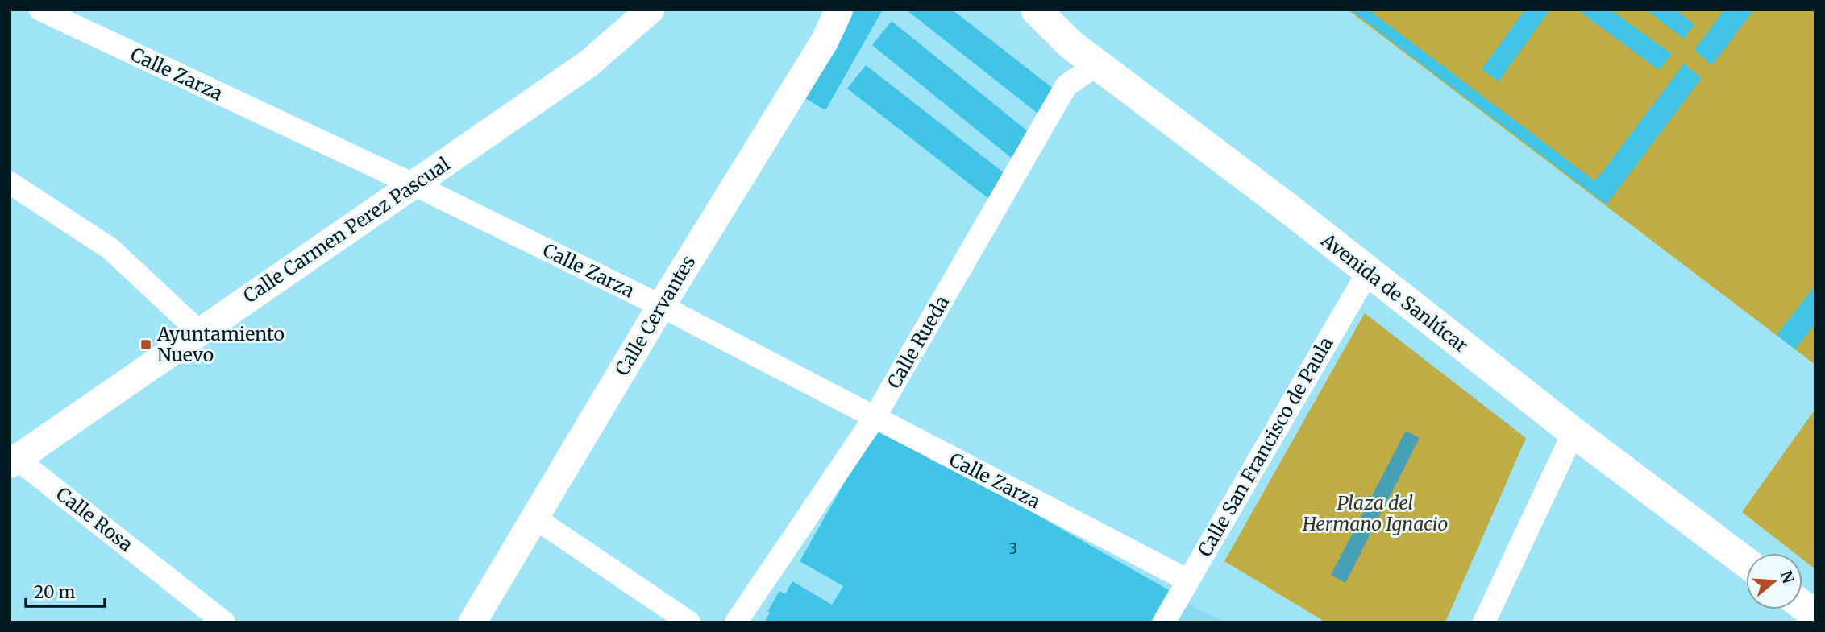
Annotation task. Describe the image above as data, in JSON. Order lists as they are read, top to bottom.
{
  "streets": {
    "main road": ["Avenida de Sanlúcar"],
    "street": [
      "Calle Zarza",
      "Calle Carmen Perez Pascual",
      "Calle Cervantes",
      "Calle Rueda",
      "Calle San Francisco de Paula",
      "Calle Rosa"
    ]
  },
  "crossings": [
    ["Calle Zarza", "Calle Carmen Perez Pascual"],
    ["Calle Zarza", "Calle Cervantes"],
    ["Calle Zarza", "Calle Rueda"],
    ["Calle Zarza", "Calle San Francisco de Paula"],
    ["Calle Carmen Perez Pascual", "Calle Rosa"],
    ["Avenida de Sanlúcar", "Calle Rueda"],
    ["Avenida de Sanlúcar", "Calle San Francisco de Paula"]
  ],
  "parks": ["Plaza del Hermano Ignacio"],
  "places": {
    "transit": ["Ayuntamiento Nuevo"]
  },
  "house_numbers": ["3"],
  "scale_bar": "20 m",
  "north": "right"
}
